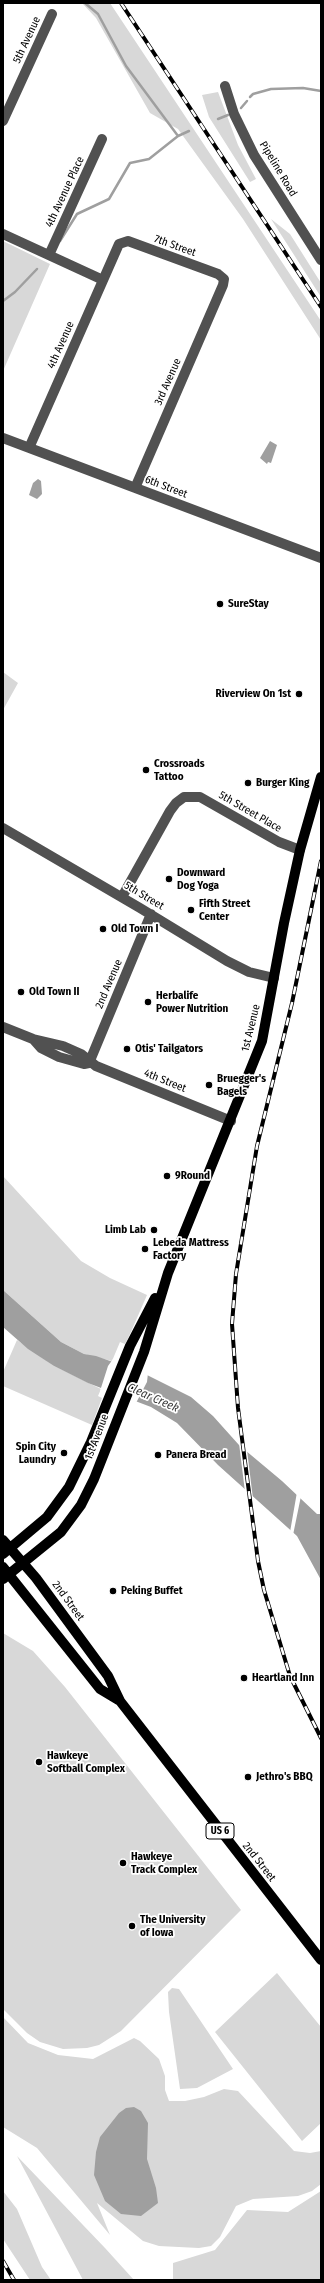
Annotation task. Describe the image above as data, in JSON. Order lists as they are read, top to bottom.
{
  "streets": {
    "main road": ["1st Avenue", "2nd Street", "US 6"],
    "street": [
      "5th Avenue",
      "Pipeline Road",
      "4th Avenue Place",
      "7th Street",
      "4th Avenue",
      "3rd Avenue",
      "6th Street",
      "5th Street Place",
      "5th Street",
      "2nd Avenue",
      "4th Street"
    ]
  },
  "crossings": [
    ["7th Street", "4th Avenue"],
    ["7th Street", "3rd Avenue"],
    ["4th Avenue", "6th Street"],
    ["3rd Avenue", "6th Street"],
    ["5th Street Place", "5th Street"],
    ["5th Street Place", "1st Avenue"],
    ["5th Street", "2nd Avenue"],
    ["5th Street", "1st Avenue"],
    ["2nd Avenue", "4th Street"],
    ["1st Avenue", "4th Street"],
    ["1st Avenue", "2nd Street"]
  ],
  "water": ["Clear Creek"],
  "places": [
    "SureStay",
    "Riverview On 1st",
    "Crossroads Tattoo",
    "Burger King",
    "Downward Dog Yoga",
    "Fifth Street Center",
    "Old Town I",
    "Old Town II",
    "Herbalife Power Nutrition",
    "Otis' Tailgators",
    "Bruegger's Bagels",
    "9Round",
    "Limb Lab",
    "Lebeda Mattress Factory",
    "Spin City Laundry",
    "Panera Bread",
    "Peking Buffet",
    "Heartland Inn",
    "Hawkeye Softball Complex",
    "Jethro's BBQ",
    "Hawkeye Track Complex",
    "The University of Iowa"
  ]
}
